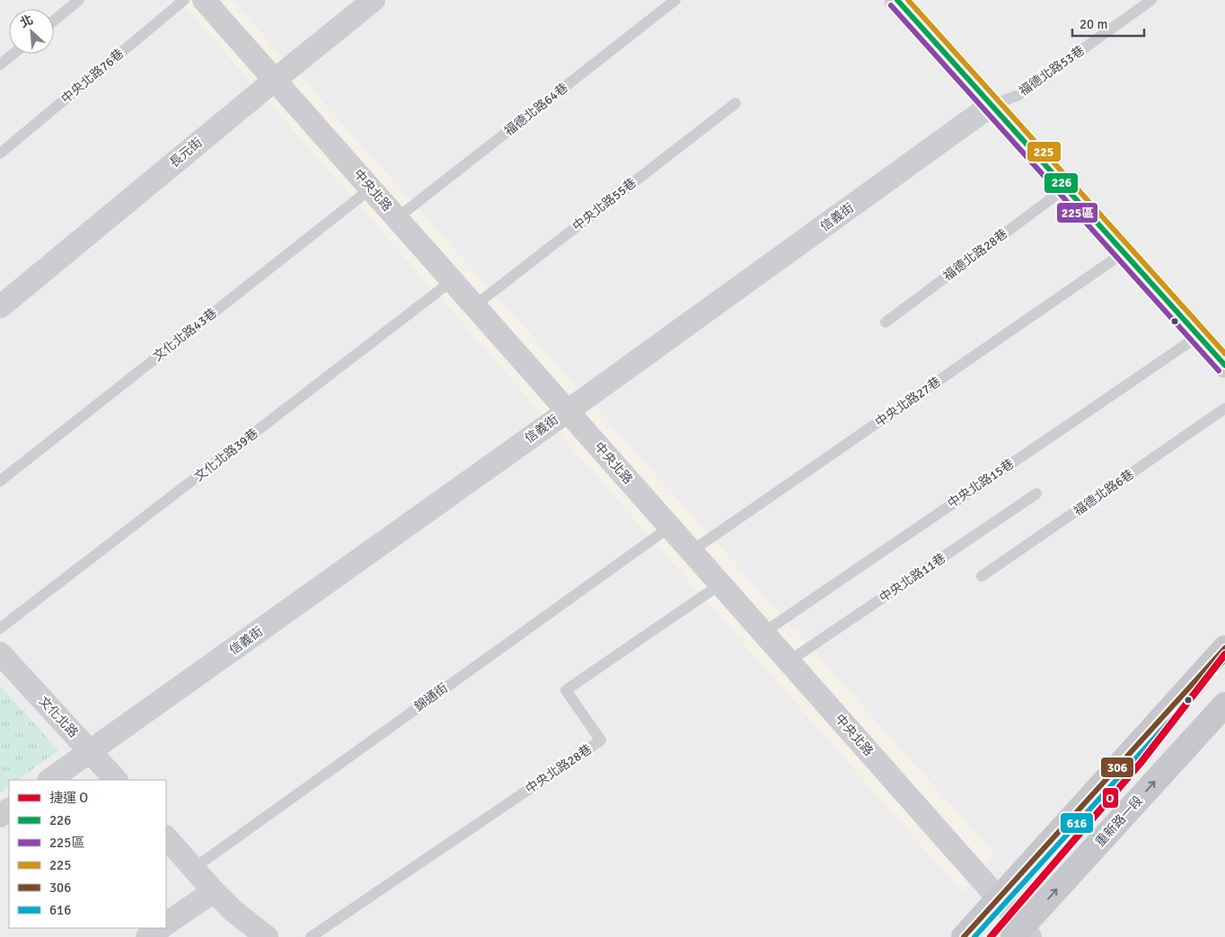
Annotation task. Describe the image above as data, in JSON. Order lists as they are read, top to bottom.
{
  "streets": {
    "main road": ["重新路一段"],
    "street": [
      "長元街",
      "中央北路",
      "信義街",
      "文化北路"
    ],
    "lane": [
      "福德北路53巷",
      "中央北路76巷",
      "福德北路64巷",
      "中央北路55巷",
      "福德北路28巷",
      "文化北路43巷",
      "中央北路27巷",
      "文化北路39巷",
      "中央北路15巷",
      "福德北路6巷",
      "中央北路11巷",
      "錦通街",
      "中央北路28巷"
    ]
  },
  "crossings": [
    ["福德北路53巷", "信義街"],
    ["福德北路64巷", "中央北路"],
    ["長元街", "中央北路"],
    ["中央北路", "中央北路55巷"],
    ["中央北路", "信義街"],
    ["中央北路", "文化北路43巷"],
    ["中央北路", "中央北路27巷"],
    ["中央北路", "文化北路39巷"],
    ["中央北路", "中央北路15巷"],
    ["中央北路", "中央北路11巷"],
    ["中央北路", "錦通街"],
    ["中央北路", "中央北路28巷"],
    ["中央北路", "重新路一段"],
    ["信義街", "文化北路"]
  ],
  "lines": [
    "transit line 226",
    "transit line 225",
    "transit line 225區",
    "transit line 306",
    "metro line O",
    "transit line 616"
  ],
  "legend": [
    "捷運 O",
    "226",
    "225區",
    "225",
    "306",
    "616"
  ],
  "scale_bar": "20 m",
  "north": "top left"
}
